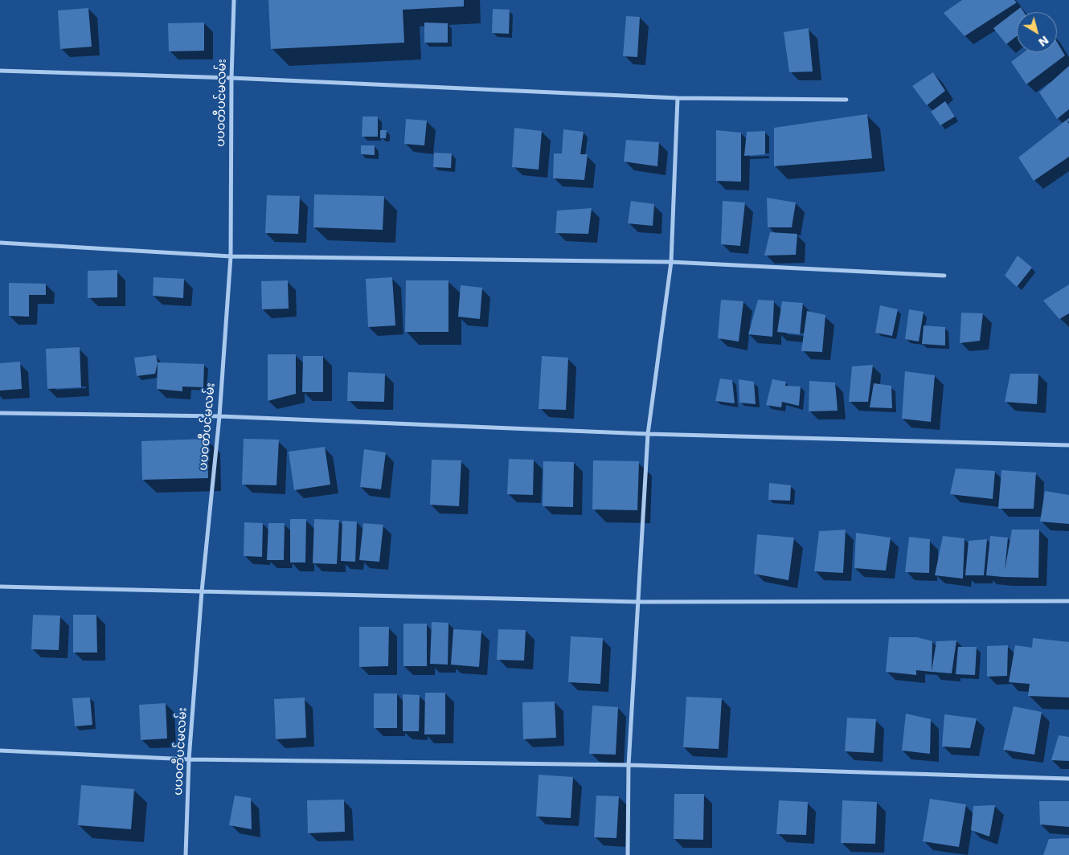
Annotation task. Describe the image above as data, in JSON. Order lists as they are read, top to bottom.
{
  "streets": {
    "street": ["ပပဝတီပင်မလမ်း"]
  },
  "north": "bottom right"
}
